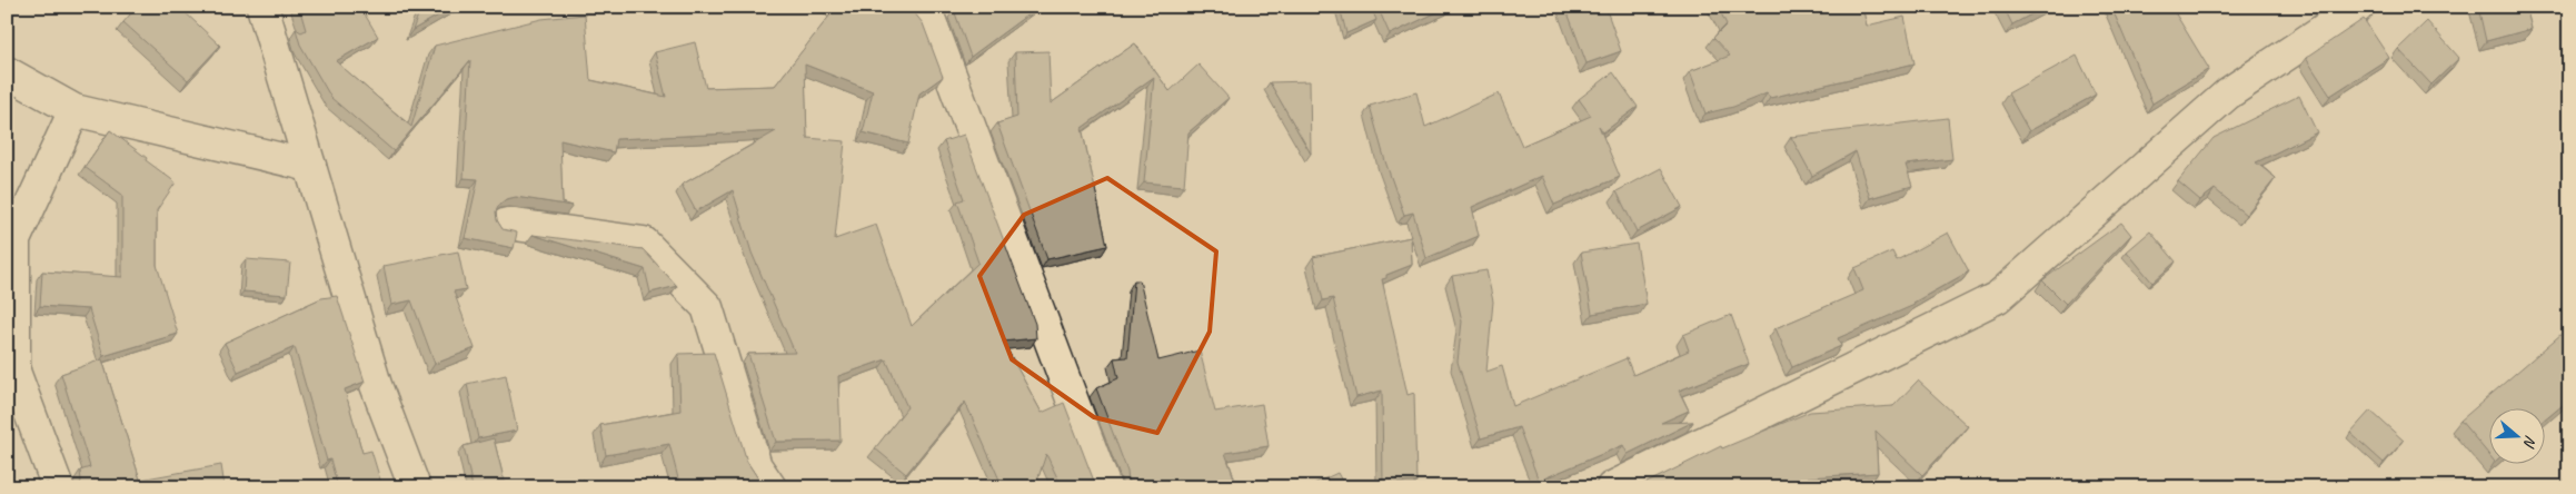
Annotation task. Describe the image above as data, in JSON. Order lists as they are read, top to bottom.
{
  "north": "right"
}
